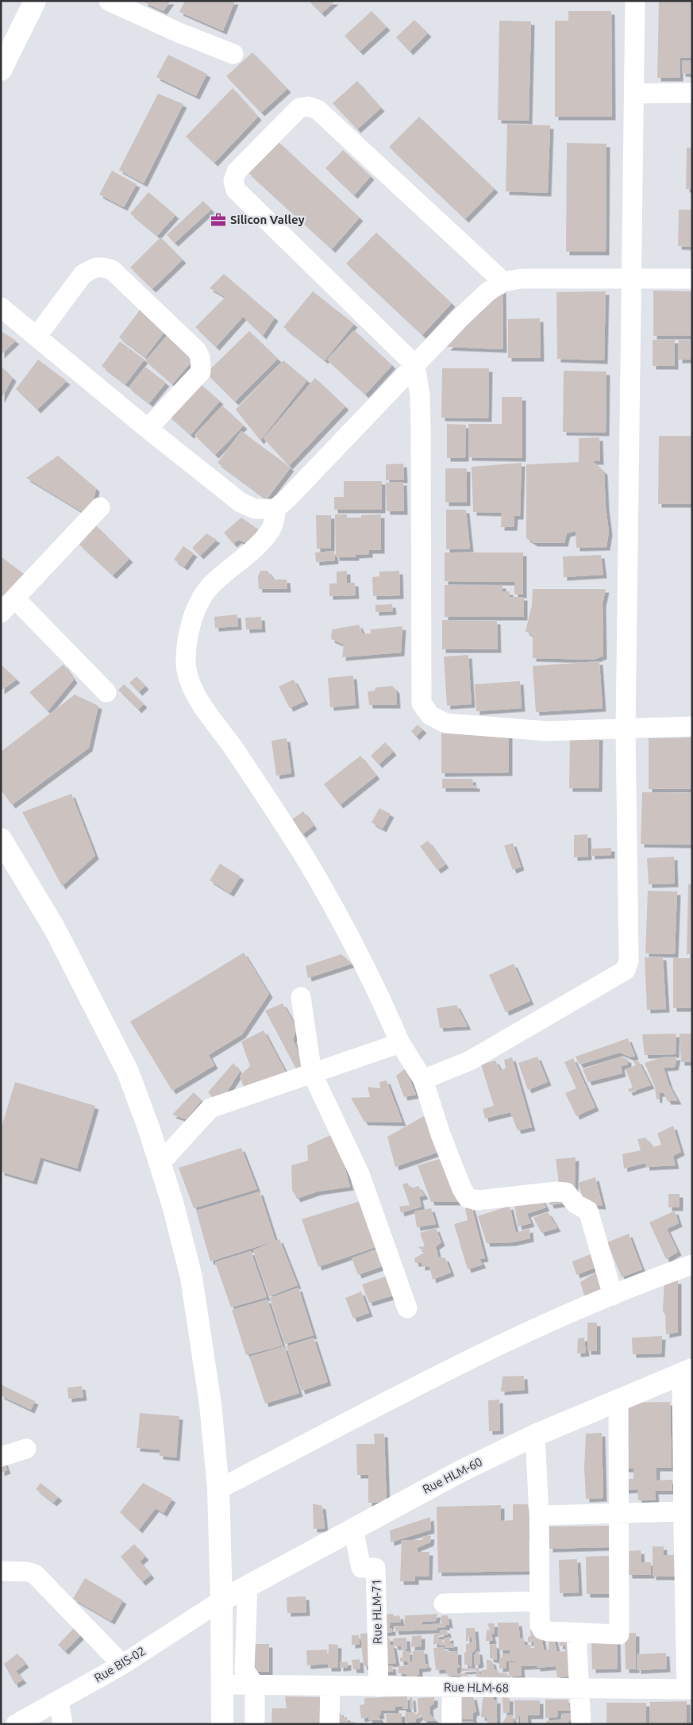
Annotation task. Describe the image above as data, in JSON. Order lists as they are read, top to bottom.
{
  "streets": {
    "street": [
      "Rue HLM-60",
      "Rue HLM-71",
      "Rue BIS-02",
      "Rue HLM-68"
    ]
  },
  "crossings": [
    ["Rue HLM-60", "Rue HLM-71"],
    ["Rue HLM-60", "Rue BIS-02"],
    ["Rue HLM-71", "Rue HLM-68"]
  ],
  "places": {
    "office": ["Silicon Valley"]
  }
}
